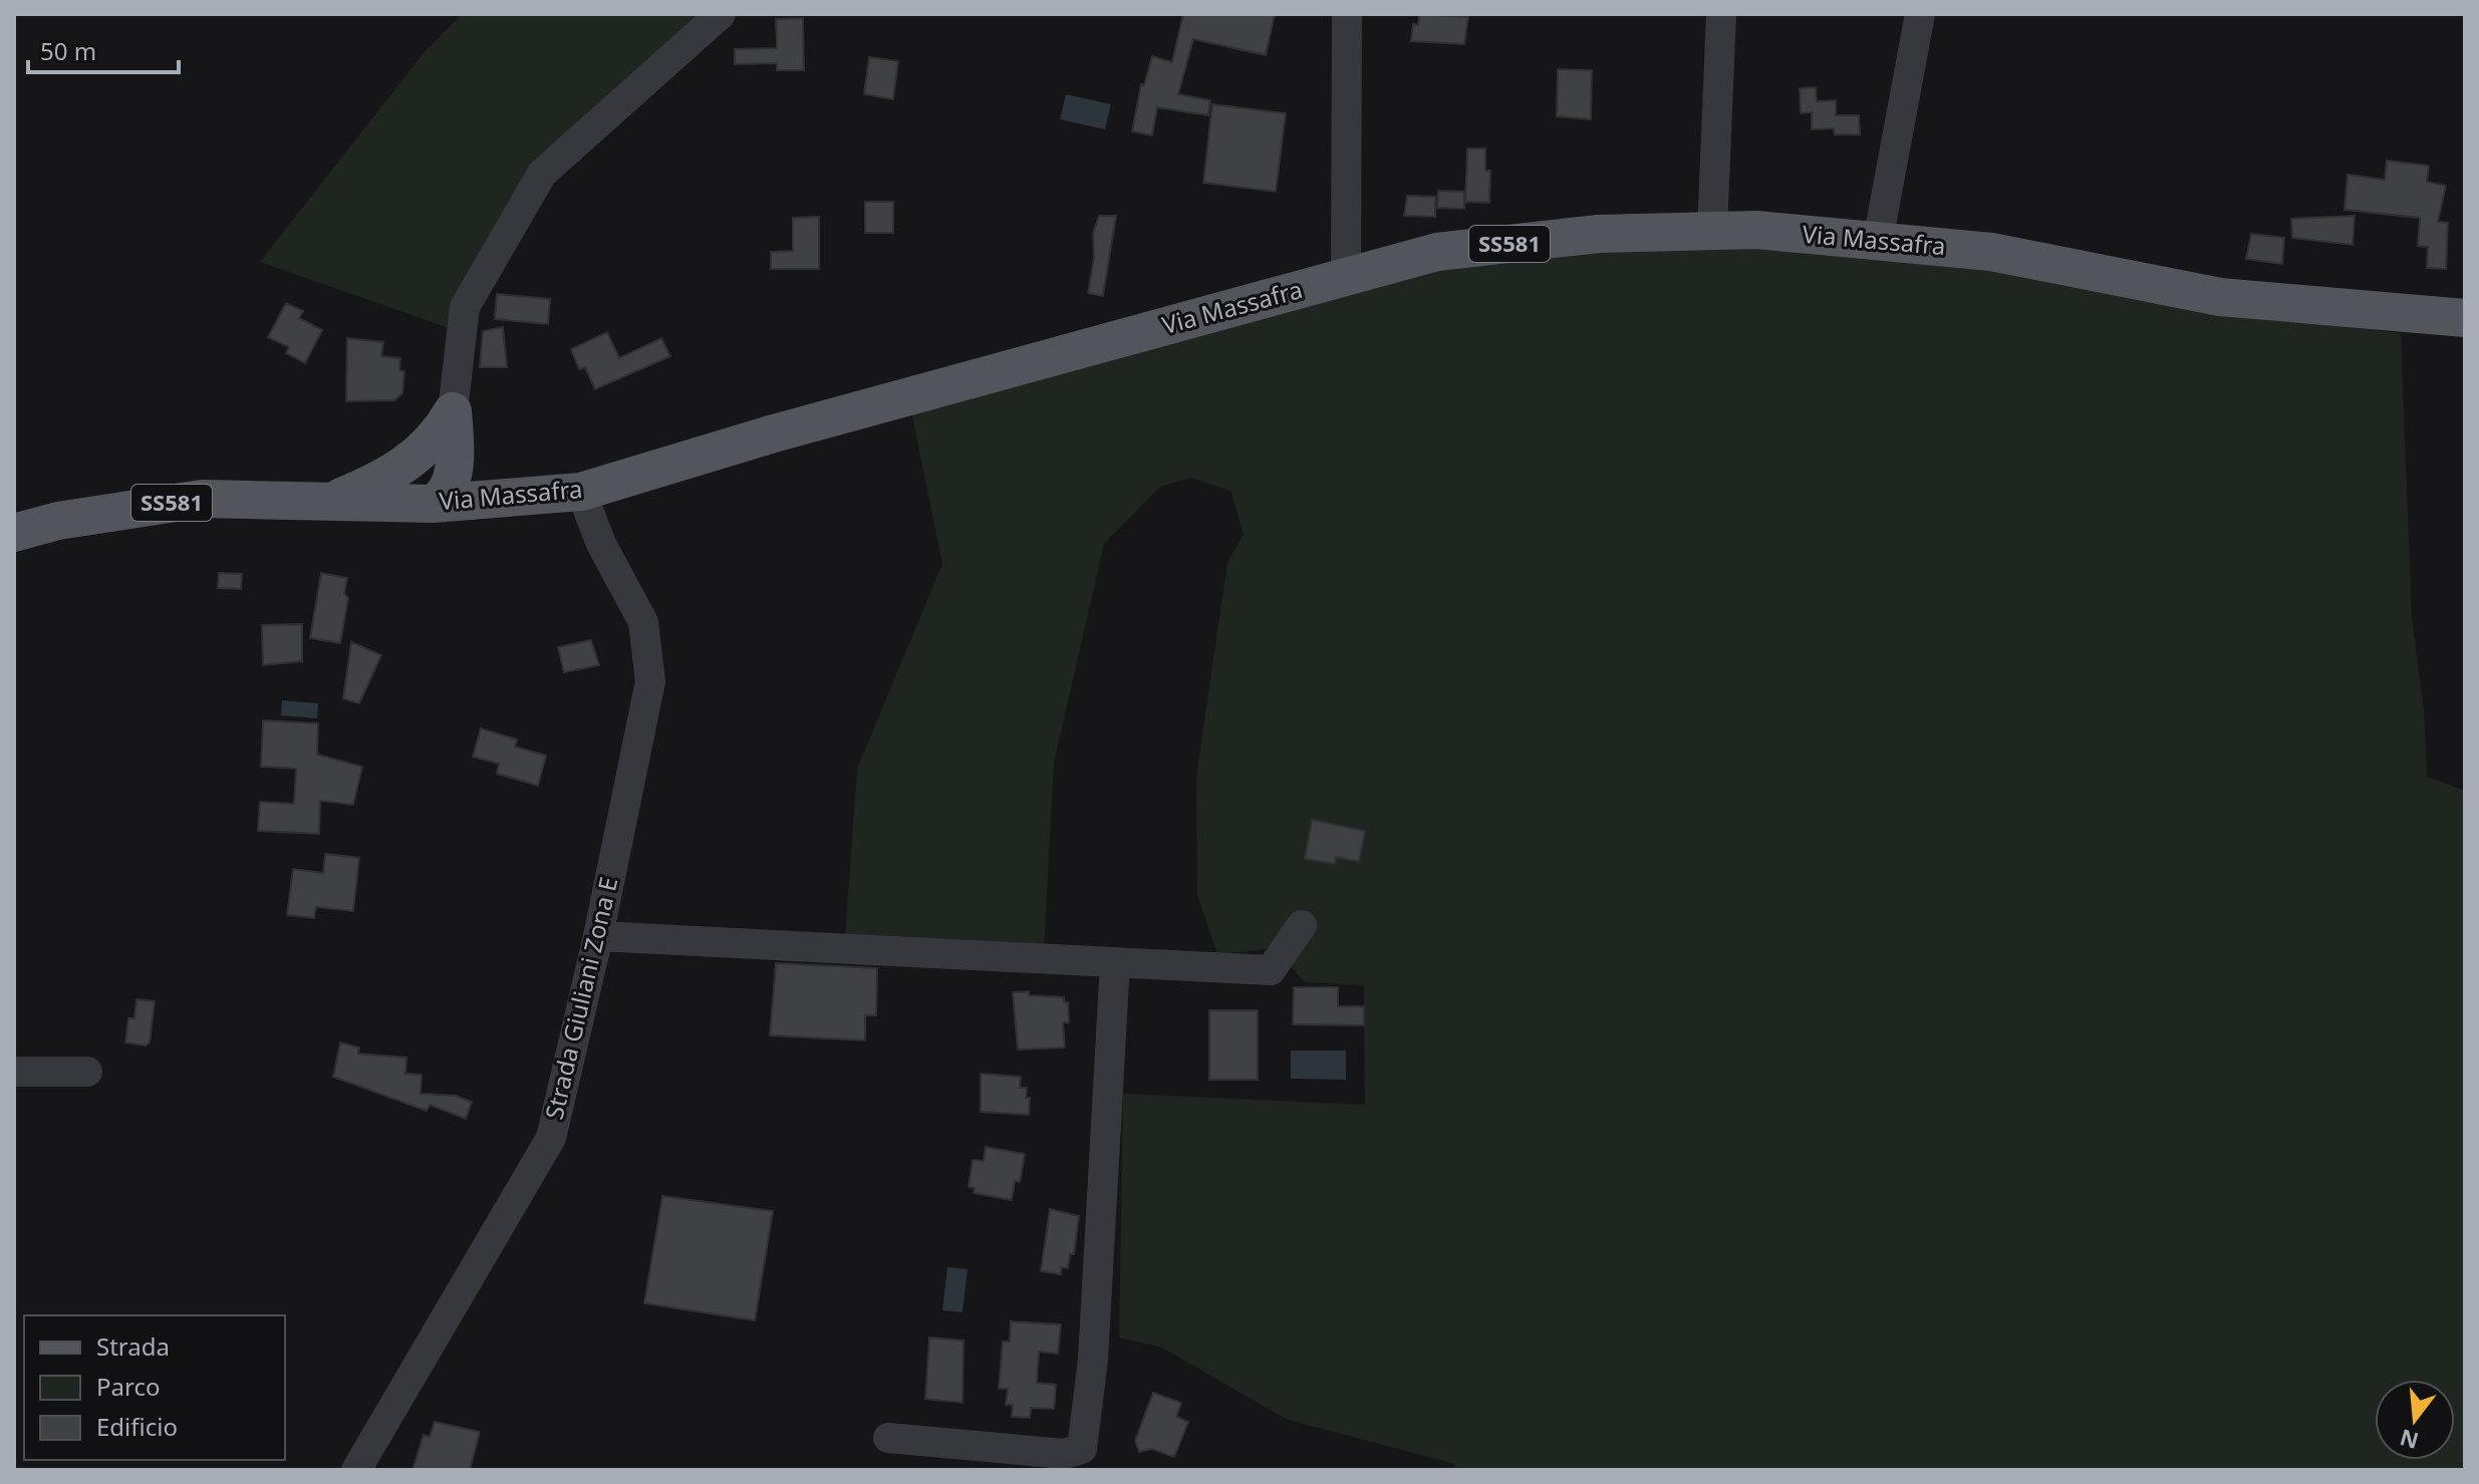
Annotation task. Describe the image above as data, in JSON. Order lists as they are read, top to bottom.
{
  "streets": {
    "main road": ["Via Massafra", "SS581"],
    "street": ["Strada Giuliani Zona E"]
  },
  "crossings": [
    ["Via Massafra", "Strada Giuliani Zona E"]
  ],
  "legend": ["Strada", "Parco", "Edificio"],
  "scale_bar": "50 m",
  "north": "bottom"
}
